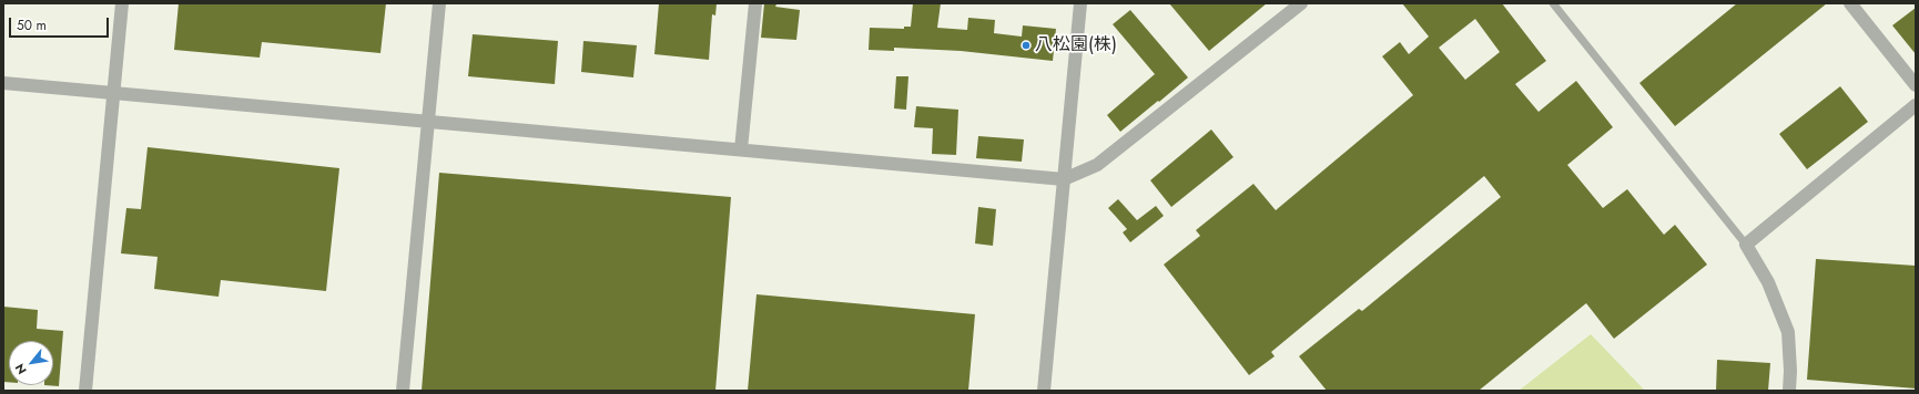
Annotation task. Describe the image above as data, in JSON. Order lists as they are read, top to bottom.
{
  "places": ["八松園(株)"],
  "scale_bar": "50 m",
  "north": "bottom left"
}
